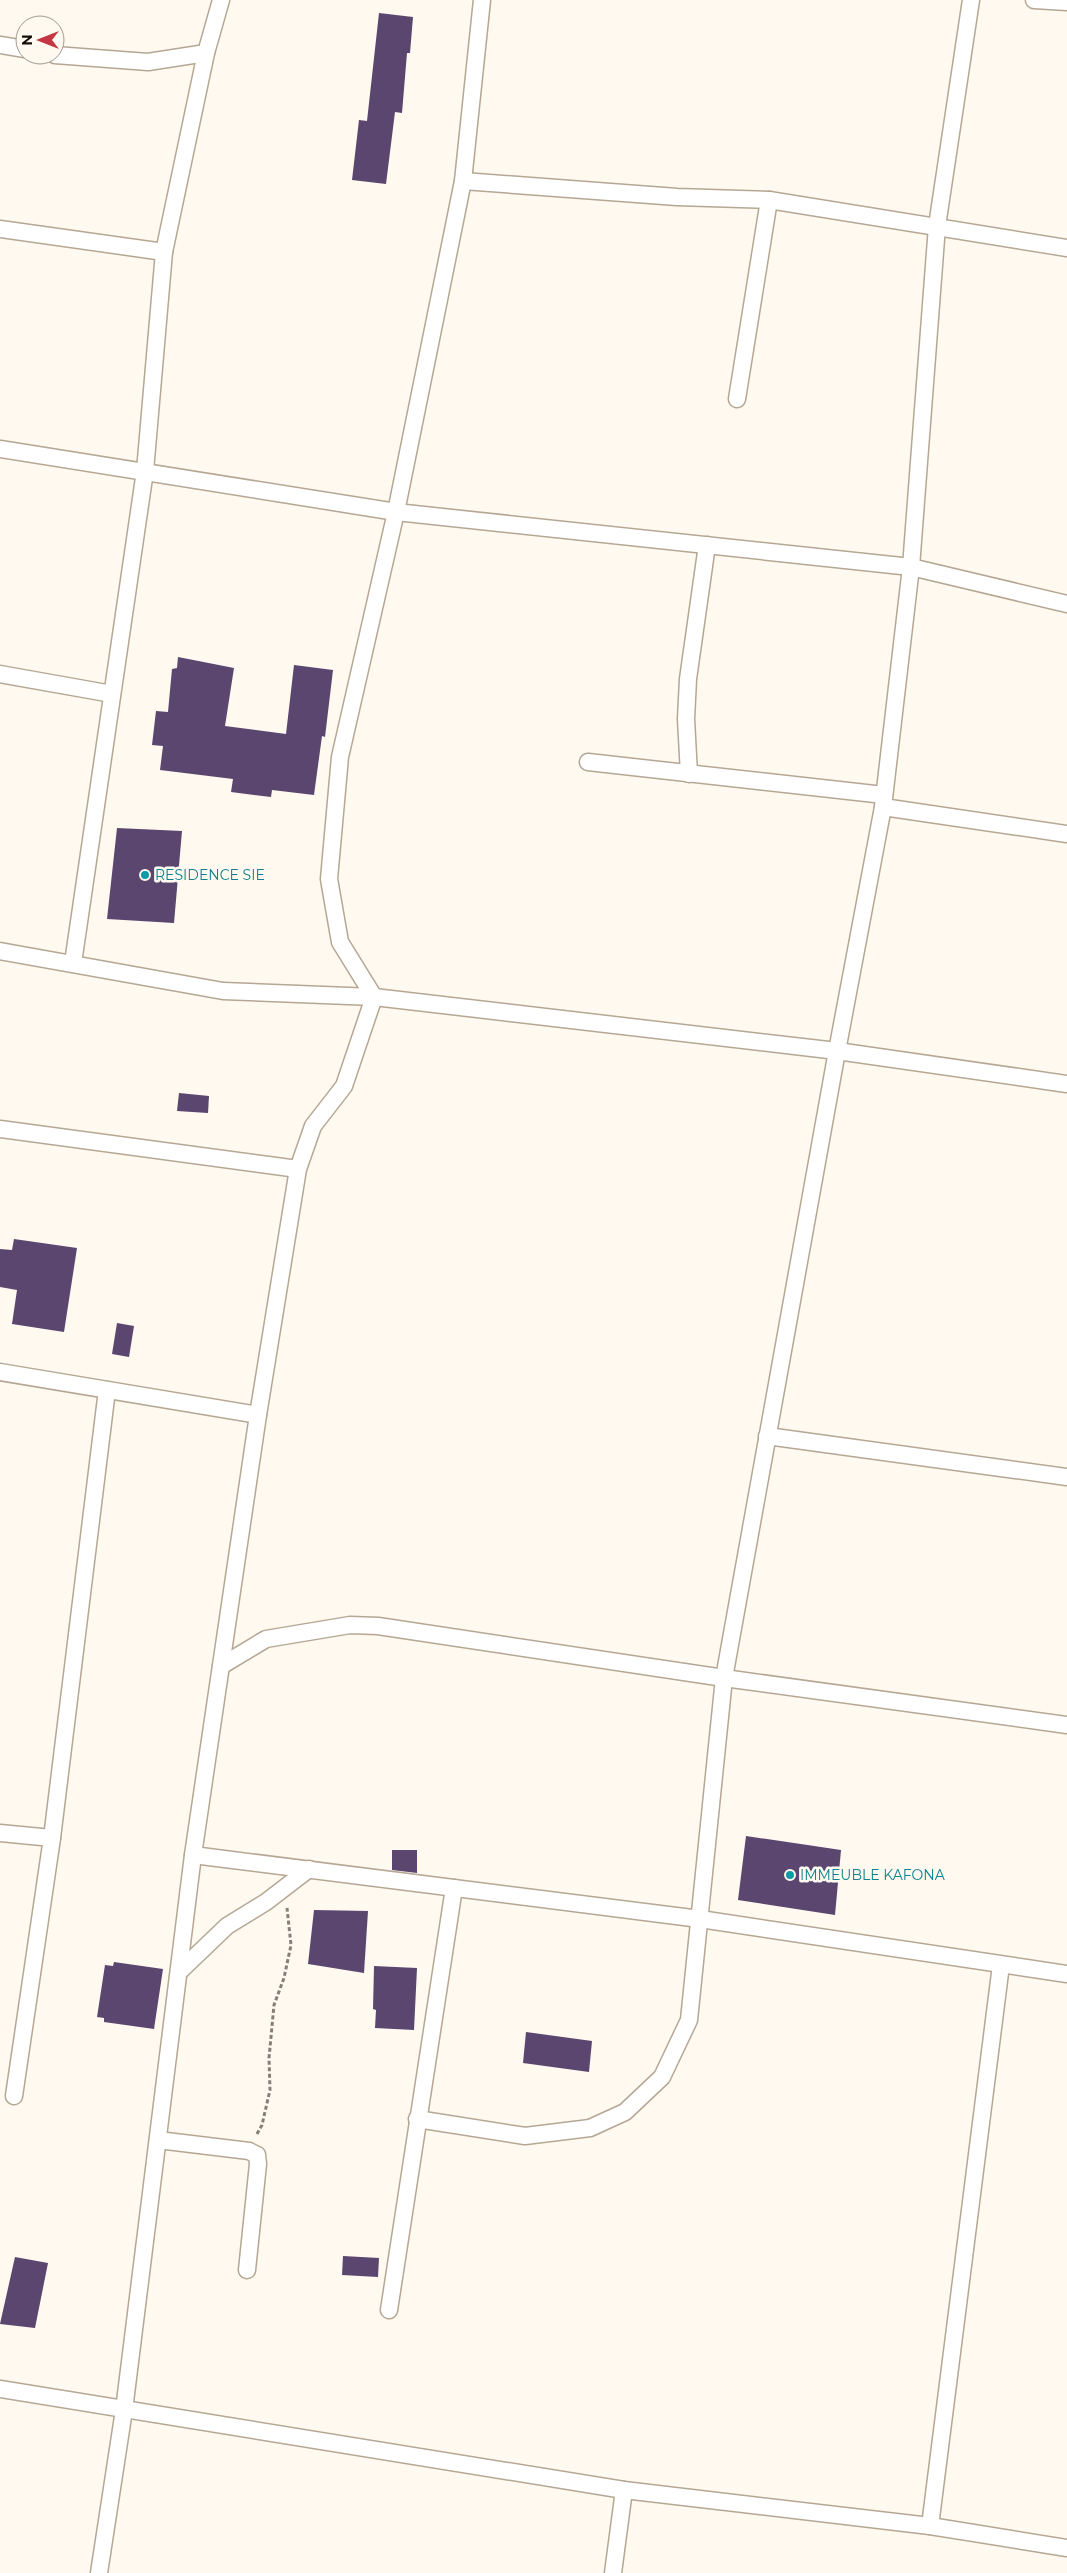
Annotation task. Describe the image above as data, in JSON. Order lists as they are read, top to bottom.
{
  "places": ["RESIDENCE SIE", "IMMEUBLE KAFONA"],
  "north": "left"
}
